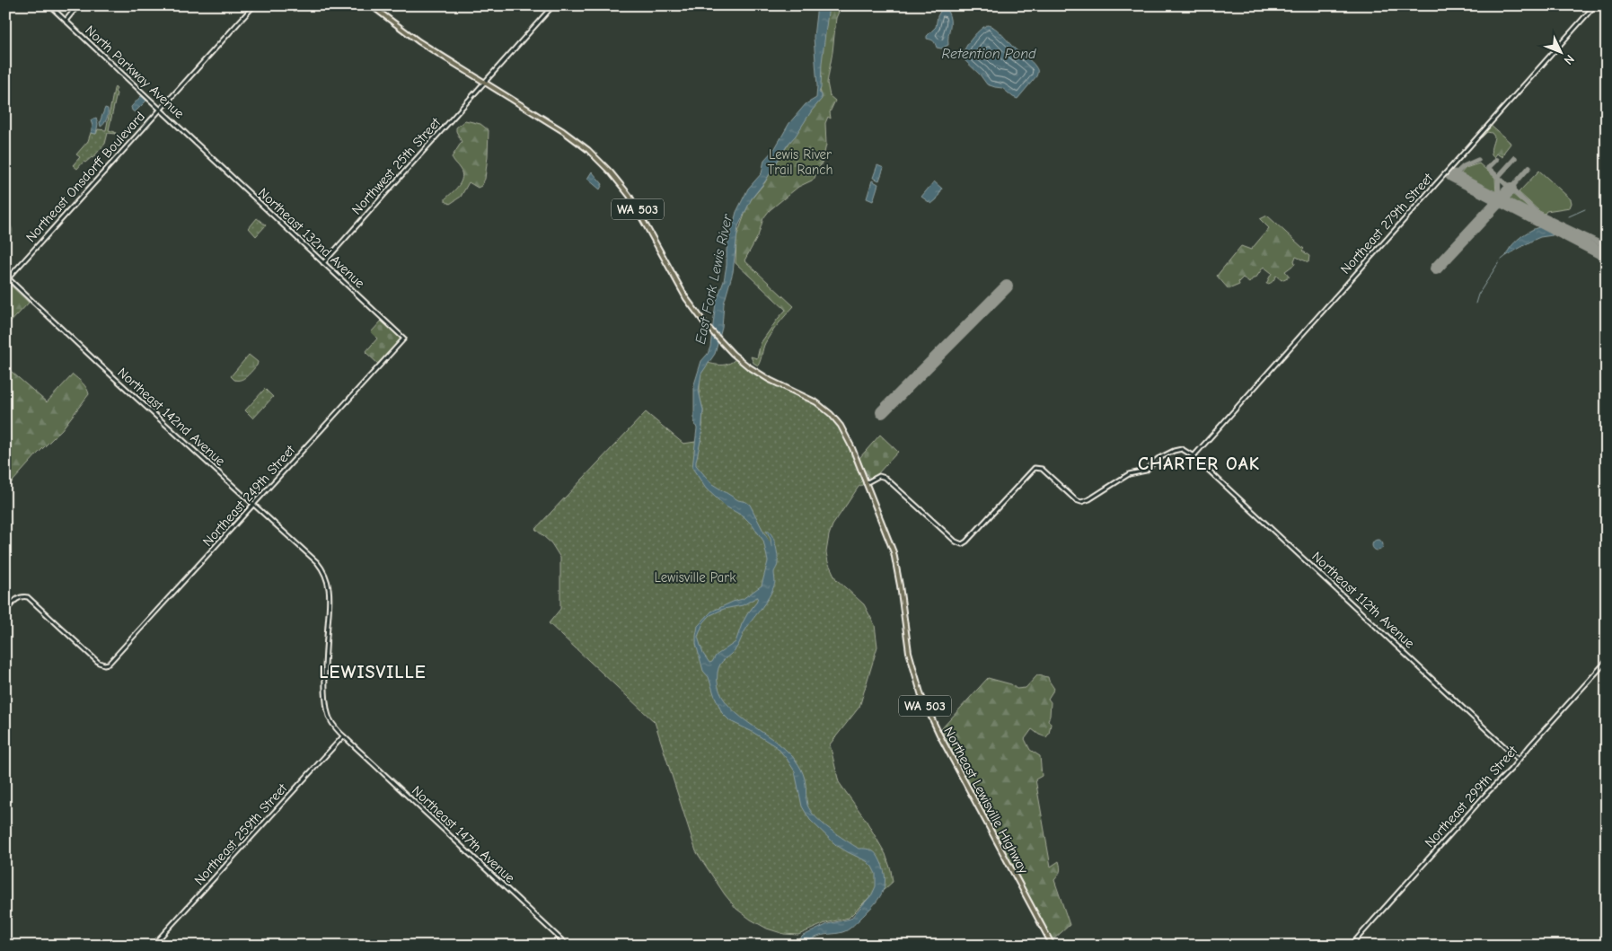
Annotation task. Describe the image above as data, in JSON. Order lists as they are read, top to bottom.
{
  "streets": {
    "main road": ["WA 503", "Northeast Lewisville Highway"],
    "street": [
      "North Parkway Avenue",
      "Northwest 25th Street",
      "Northeast Onsdorff Boulevard",
      "Northeast 279th Street",
      "Northeast 132nd Avenue",
      "Northeast 142nd Avenue",
      "Northeast 249th Street",
      "Northeast 112th Avenue",
      "Northeast 299th Street",
      "Northeast 259th Street",
      "Northeast 147th Avenue"
    ]
  },
  "crossings": [
    ["North Parkway Avenue", "Northeast Onsdorff Boulevard"],
    ["North Parkway Avenue", "Northeast 132nd Avenue"],
    ["Northwest 25th Street", "WA 503"],
    ["Northwest 25th Street", "Northeast 132nd Avenue"],
    ["Northwest 25th Street", "Northeast Lewisville Highway"],
    ["Northeast Onsdorff Boulevard", "Northeast 142nd Avenue"],
    ["WA 503", "Northeast Lewisville Highway"],
    ["Northeast 279th Street", "Northeast 112th Avenue"],
    ["Northeast 132nd Avenue", "Northeast 249th Street"],
    ["Northeast 142nd Avenue", "Northeast 249th Street"],
    ["Northeast 142nd Avenue", "Northeast 147th Avenue"],
    ["Northeast 112th Avenue", "Northeast 299th Street"],
    ["Northeast 259th Street", "Northeast 147th Avenue"]
  ],
  "districts": ["CHARTER OAK", "LEWISVILLE"],
  "water": ["Retention Pond", "East Fork Lewis River"],
  "parks": ["Lewis River Trail Ranch", "Lewisville Park"],
  "north": "bottom right"
}
